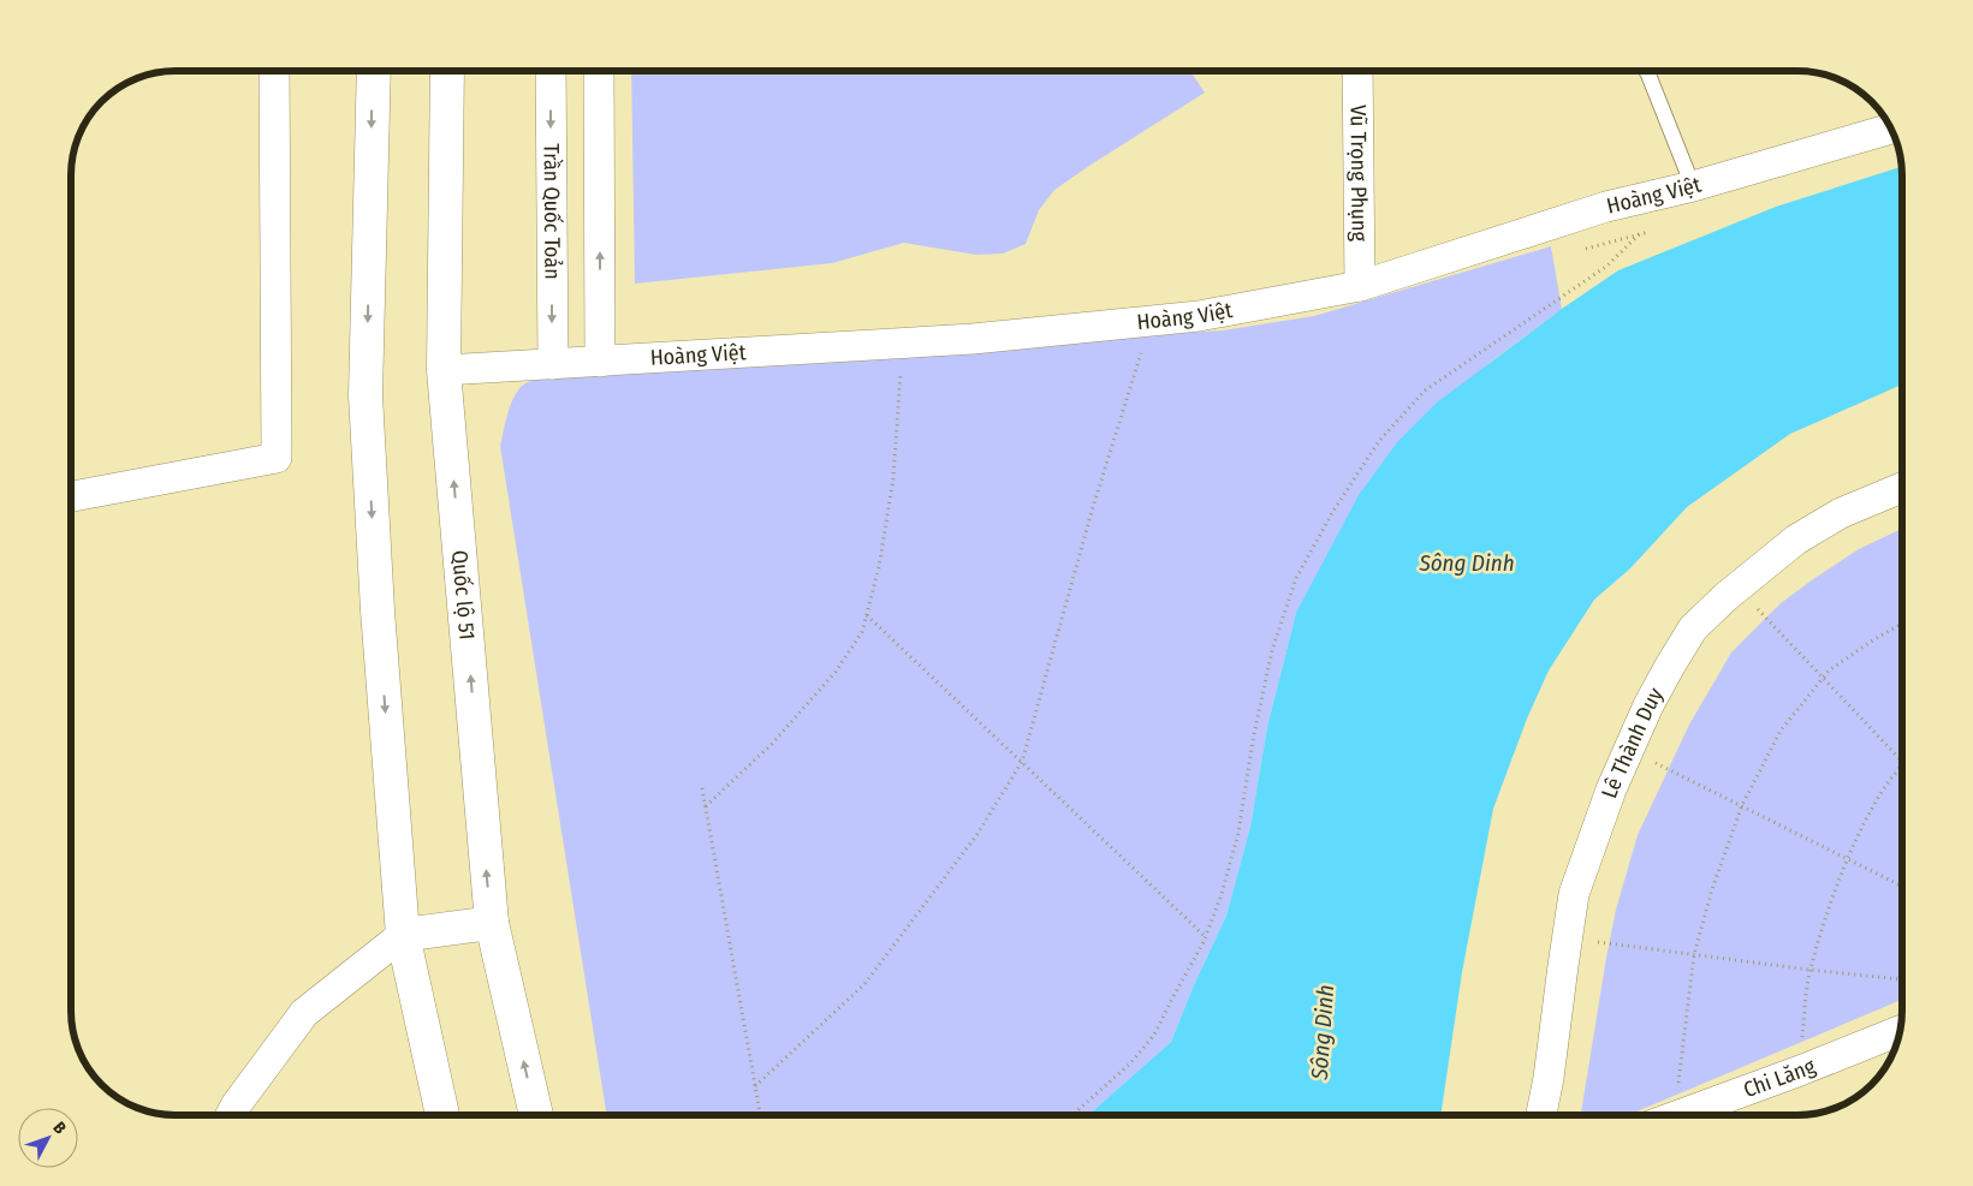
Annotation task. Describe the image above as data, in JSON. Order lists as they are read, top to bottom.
{
  "streets": {
    "highway": ["Quốc lộ 51"],
    "street": [
      "Vũ Trọng Phụng",
      "Hoàng Việt",
      "Trần Quốc Toản",
      "Lê Thành Duy",
      "Chi Lăng"
    ]
  },
  "crossings": [
    ["Vũ Trọng Phụng", "Hoàng Việt"],
    ["Hoàng Việt", "Trần Quốc Toản"],
    ["Hoàng Việt", "Quốc lộ 51"]
  ],
  "water": ["Sông Dinh"],
  "north": "top right"
}
